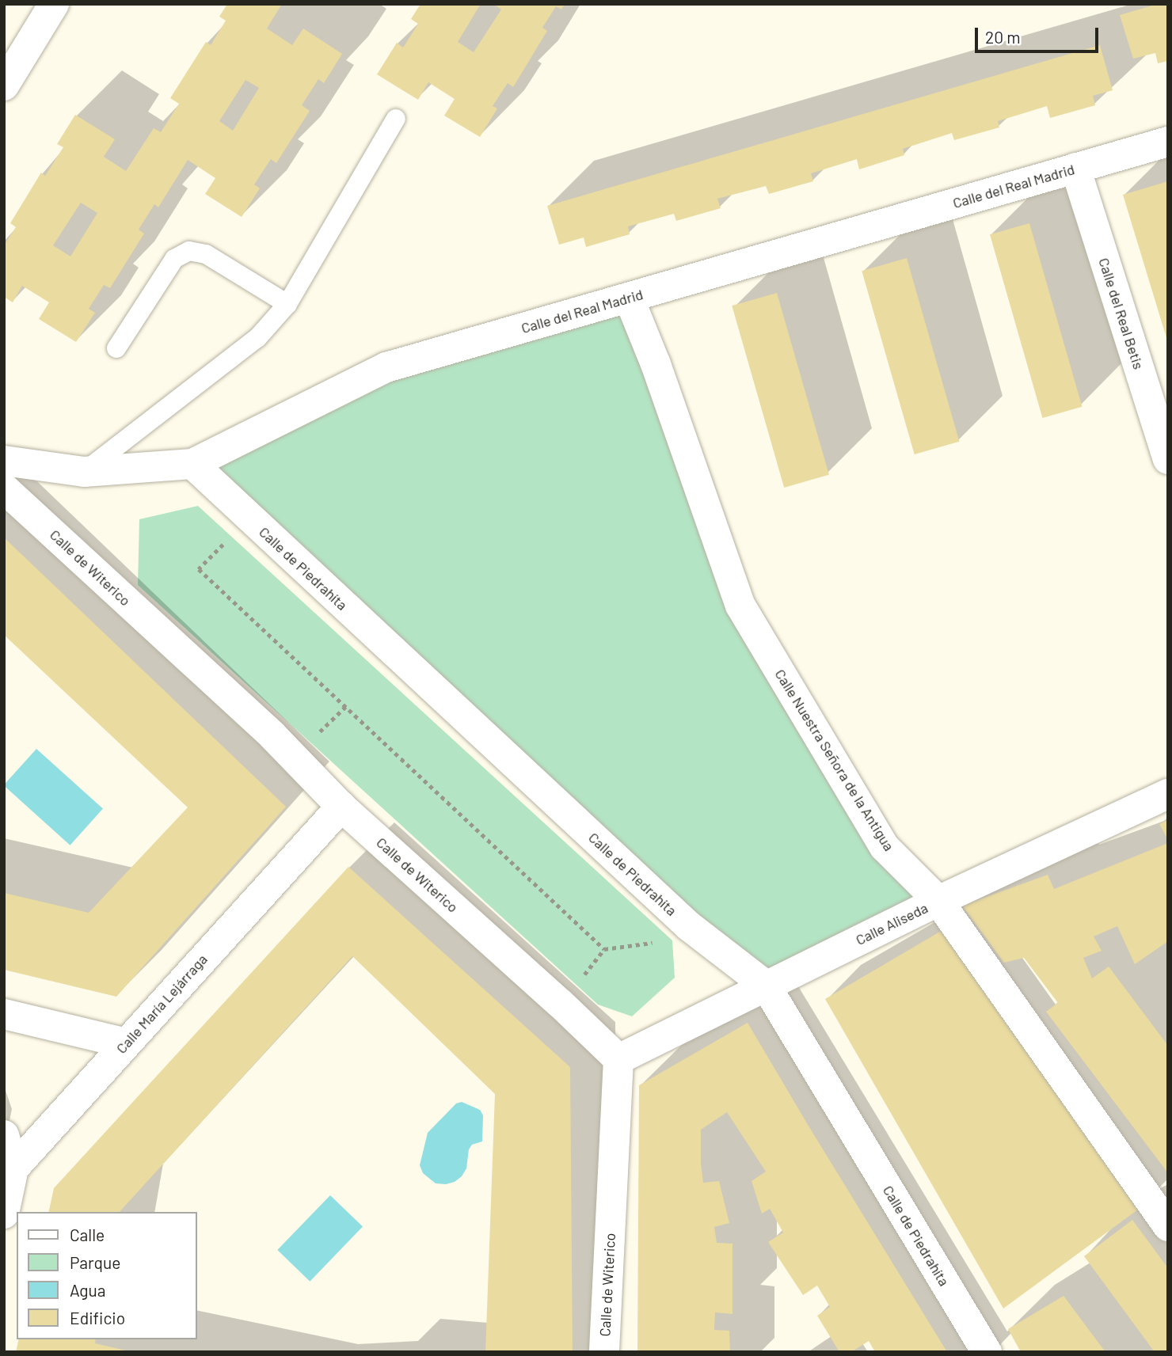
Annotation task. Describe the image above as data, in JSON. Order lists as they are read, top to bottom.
{
  "streets": {
    "street": [
      "Calle del Real Madrid",
      "Calle del Real Betis",
      "Calle de Witerico",
      "Calle de Piedrahíta",
      "Calle Nuestra Señora de la Antigua",
      "Calle Aliseda",
      "Calle María Lejárraga"
    ]
  },
  "crossings": [
    ["Calle del Real Madrid", "Calle del Real Betis"],
    ["Calle del Real Madrid", "Calle de Piedrahíta"],
    ["Calle del Real Madrid", "Calle Nuestra Señora de la Antigua"],
    ["Calle de Witerico", "Calle Aliseda"],
    ["Calle de Witerico", "Calle María Lejárraga"],
    ["Calle de Piedrahíta", "Calle Aliseda"],
    ["Calle Nuestra Señora de la Antigua", "Calle Aliseda"]
  ],
  "legend": [
    "Calle",
    "Parque",
    "Agua",
    "Edificio"
  ],
  "scale_bar": "20 m"
}
